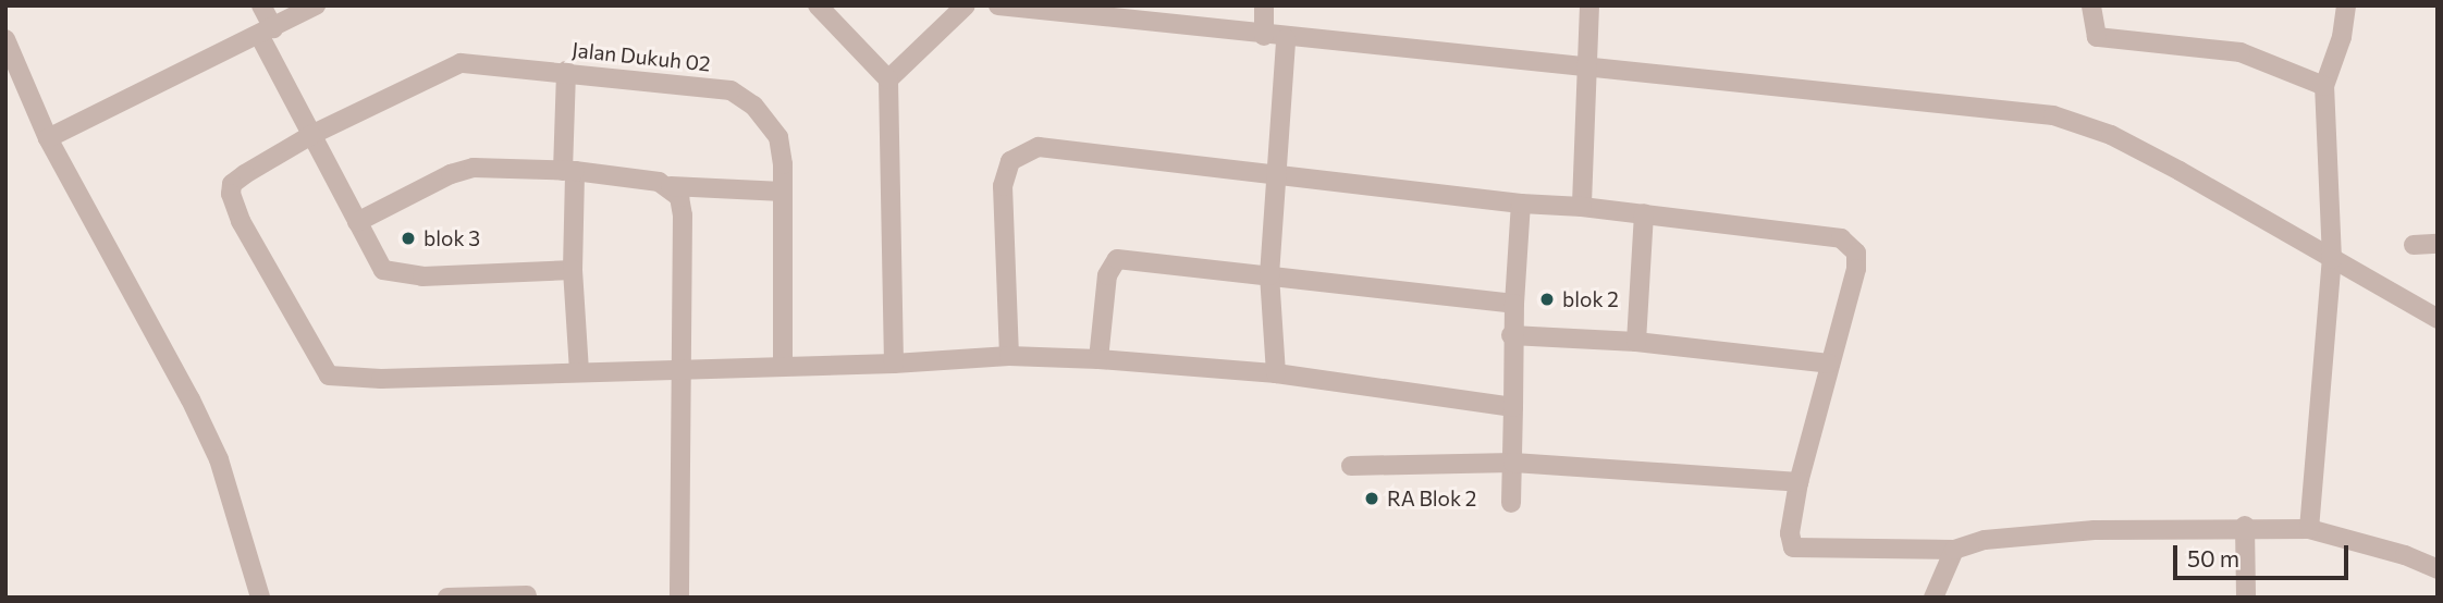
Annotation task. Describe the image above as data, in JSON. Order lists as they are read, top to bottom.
{
  "streets": {
    "street": ["Jalan Dukuh 02"]
  },
  "places": ["blok 3", "blok 2", "RA Blok 2"],
  "scale_bar": "50 m"
}
